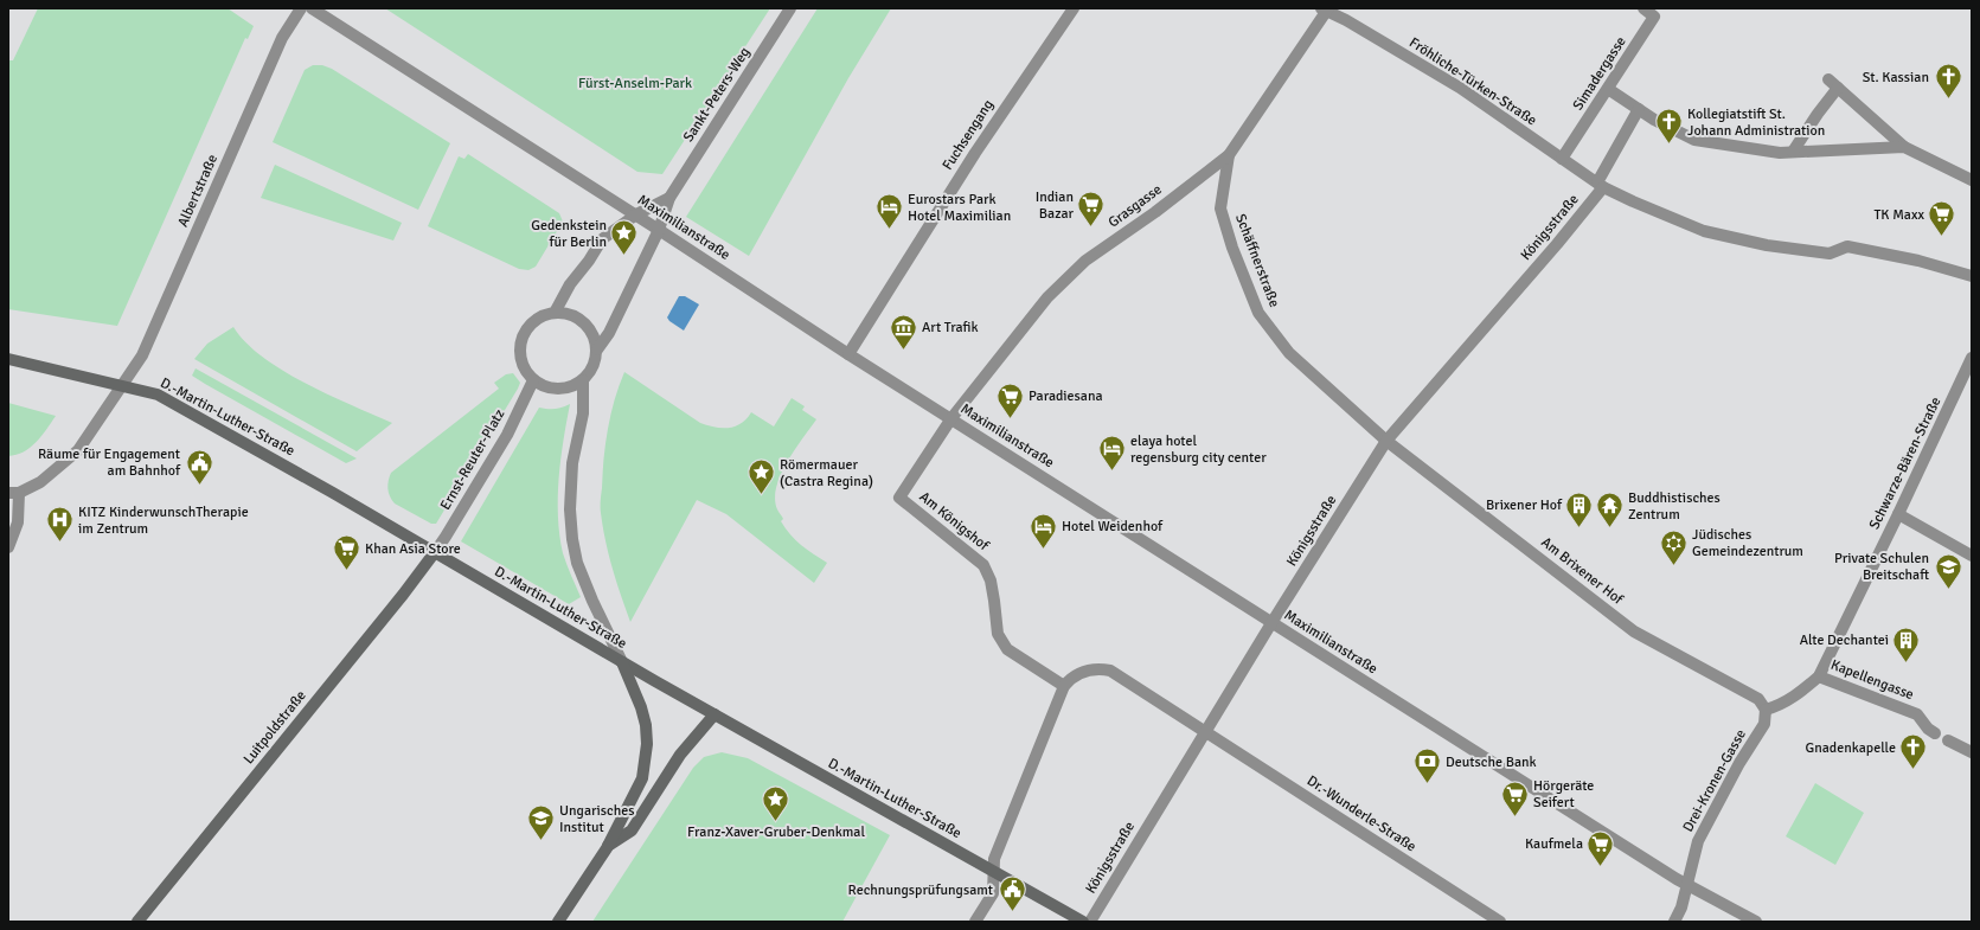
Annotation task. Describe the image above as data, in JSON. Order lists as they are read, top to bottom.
{
  "streets": {
    "street": [
      "Simadergasse",
      "Fröhliche-Türken-Straße",
      "Sankt-Peters-Weg",
      "Fuchsengang",
      "Albertstraße",
      "Grasgasse",
      "Maximilianstraße",
      "Königsstraße",
      "Schäffnerstraße",
      "D.-Martin-Luther-Straße",
      "Ernst-Reuter-Platz",
      "Schwarze-Bären-Straße",
      "Am Königshof",
      "Am Brixener Hof",
      "Kapellengasse",
      "Luitpoldstraße",
      "Drei-Kronen-Gasse",
      "Dr.-Wunderle-Straße"
    ]
  },
  "crossings": [
    ["Simadergasse", "Fröhliche-Türken-Straße"],
    ["Fröhliche-Türken-Straße", "Grasgasse"],
    ["Fröhliche-Türken-Straße", "Königsstraße"],
    ["Sankt-Peters-Weg", "Maximilianstraße"],
    ["Fuchsengang", "Maximilianstraße"],
    ["Albertstraße", "D.-Martin-Luther-Straße"],
    ["Grasgasse", "Maximilianstraße"],
    ["Grasgasse", "Schäffnerstraße"],
    ["Grasgasse", "Am Königshof"],
    ["Maximilianstraße", "Königsstraße"],
    ["Maximilianstraße", "Am Königshof"],
    ["Maximilianstraße", "Drei-Kronen-Gasse"],
    ["Königsstraße", "Schäffnerstraße"],
    ["Königsstraße", "Am Brixener Hof"],
    ["Königsstraße", "Dr.-Wunderle-Straße"],
    ["Schäffnerstraße", "Am Brixener Hof"],
    ["D.-Martin-Luther-Straße", "Ernst-Reuter-Platz"],
    ["D.-Martin-Luther-Straße", "Luitpoldstraße"],
    ["Ernst-Reuter-Platz", "Luitpoldstraße"],
    ["Schwarze-Bären-Straße", "Am Brixener Hof"],
    ["Schwarze-Bären-Straße", "Kapellengasse"],
    ["Schwarze-Bären-Straße", "Drei-Kronen-Gasse"],
    ["Am Brixener Hof", "Drei-Kronen-Gasse"]
  ],
  "parks": ["Fürst-Anselm-Park"],
  "places": {
    "church": ["St. Kassian", "Kollegiatstift St. Johann Administration", "Gnadenkapelle"],
    "supermarket": [
      "Indian Bazar",
      "TK Maxx",
      "Paradiesana",
      "Khan Asia Store",
      "Hörgeräte Seifert",
      "Kaufmela"
    ],
    "hotel": ["Eurostars Park Hotel Maximilian", "elaya hotel regensburg city center", "Hotel Weidenhof"],
    "place": ["Gedenkstein für Berlin", "Römermauer (Castra Regina)", "Franz-Xaver-Gruber-Denkmal"],
    "museum": ["Art Trafik"],
    "public building": ["Räume für Engagement am Bahnhof", "Rechnungsprüfungsamt"],
    "building": ["Brixener Hof", "Alte Dechantei"],
    "temple": ["Buddhistisches Zentrum"],
    "hospital": ["KITZ KinderwunschTherapie im Zentrum"],
    "synagogue": ["Jüdisches Gemeindezentrum"],
    "school or university": ["Private Schulen Breitschaft", "Ungarisches Institut"],
    "bank": ["Deutsche Bank"]
  }
}
